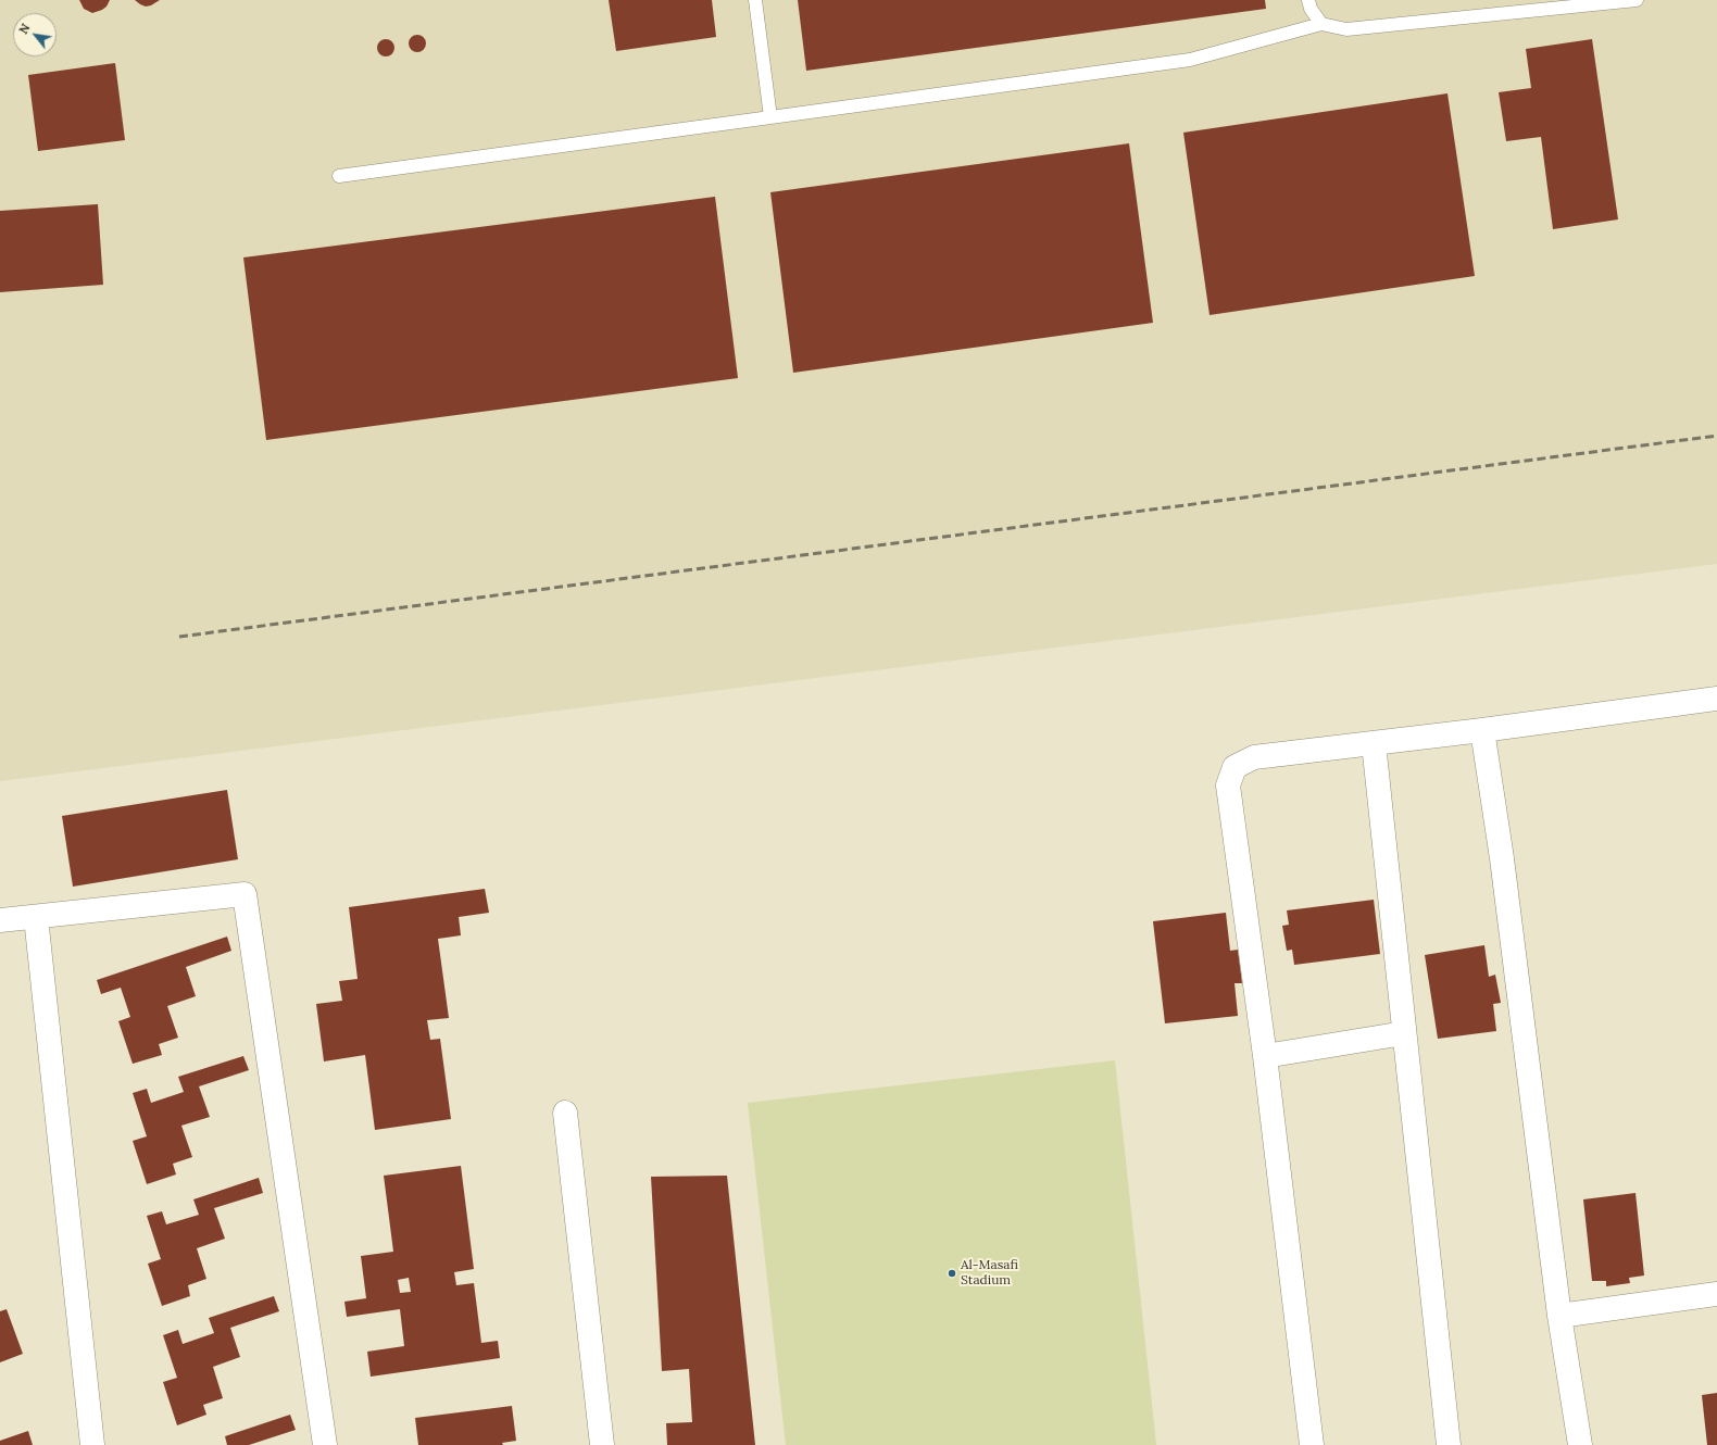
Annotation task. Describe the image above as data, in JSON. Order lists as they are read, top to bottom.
{
  "places": ["Al-Masafi Stadium"],
  "north": "top left"
}
